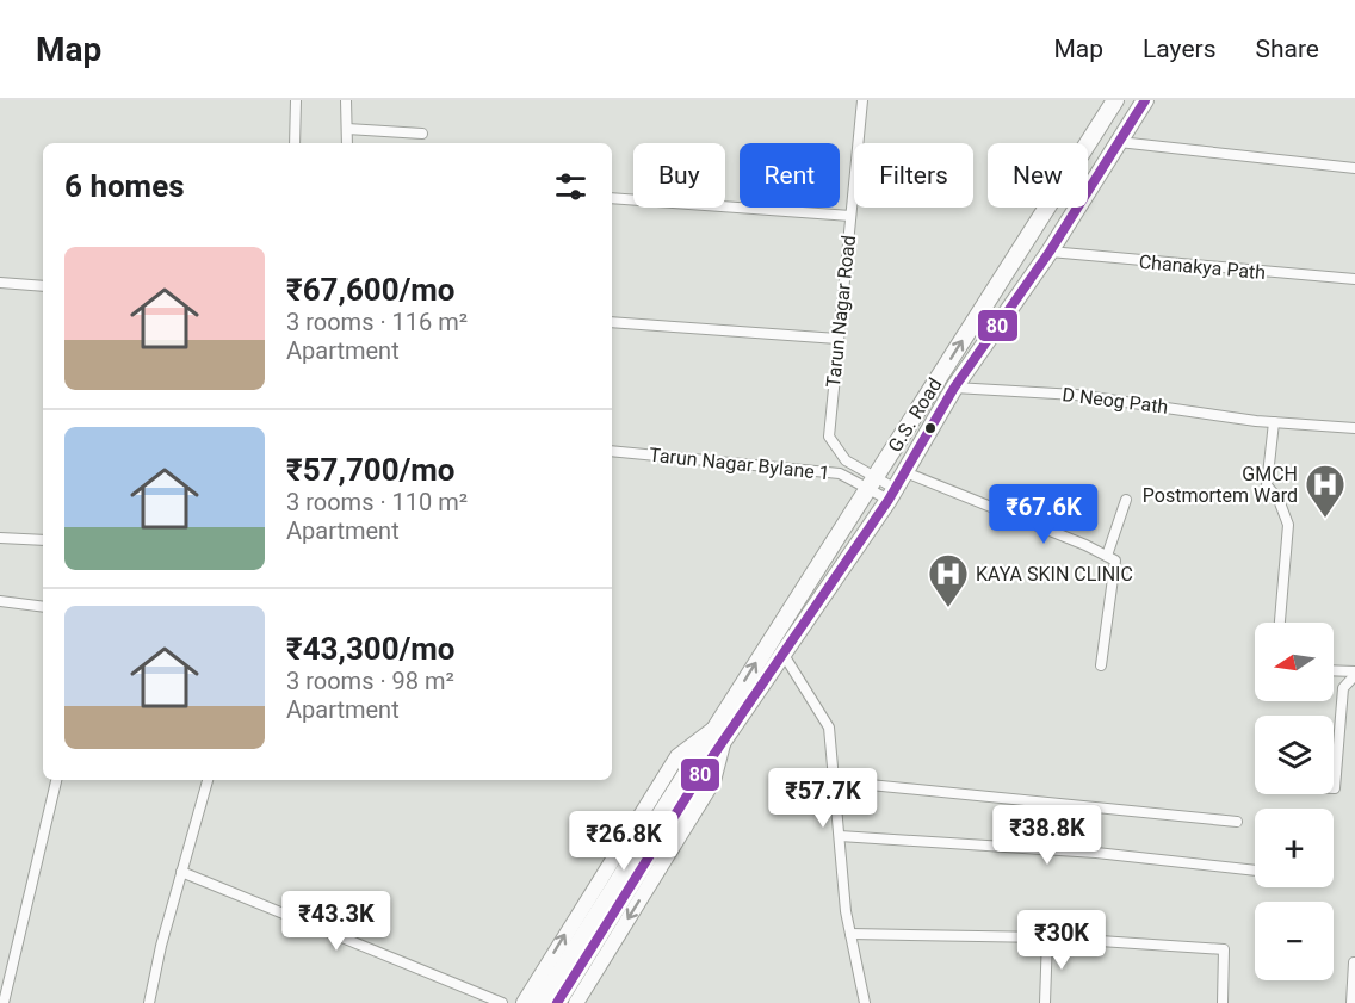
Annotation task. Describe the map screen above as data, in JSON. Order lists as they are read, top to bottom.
{
  "streets": {
    "main road": ["G.S. Road"],
    "street": [
      "Chanakya Path",
      "Tarun Nagar Road",
      "D Neog Path",
      "Tarun Nagar Bylane 1"
    ]
  },
  "crossings": [
    ["Tarun Nagar Road", "G.S. Road"],
    ["Tarun Nagar Road", "Tarun Nagar Bylane 1"],
    ["G.S. Road", "Tarun Nagar Bylane 1"]
  ],
  "places": {
    "hospital": ["GMCH Postmortem Ward", "KAYA SKIN CLINIC"]
  },
  "lines": ["transit line 80"],
  "north": "left",
  "page": {
    "header": "Map",
    "nav": ["Map", "Layers", "Share"],
    "chip": [
      "Buy",
      "Rent",
      "Filters",
      "New"
    ],
    "heading": "6 homes",
    "list": [
      {
        "name": "₹67,600/mo",
        "note": "3 rooms · 116 m² · Apartment"
      },
      {
        "name": "₹57,700/mo",
        "note": "3 rooms · 110 m² · Apartment"
      },
      {
        "name": "₹43,300/mo",
        "note": "3 rooms · 98 m² · Apartment"
      }
    ],
    "price": [
      "₹67.6K",
      "₹57.7K",
      "₹38.8K",
      "₹26.8K",
      "₹43.3K",
      "₹30K"
    ],
    "map_buttons": ["+", "−"]
  }
}
